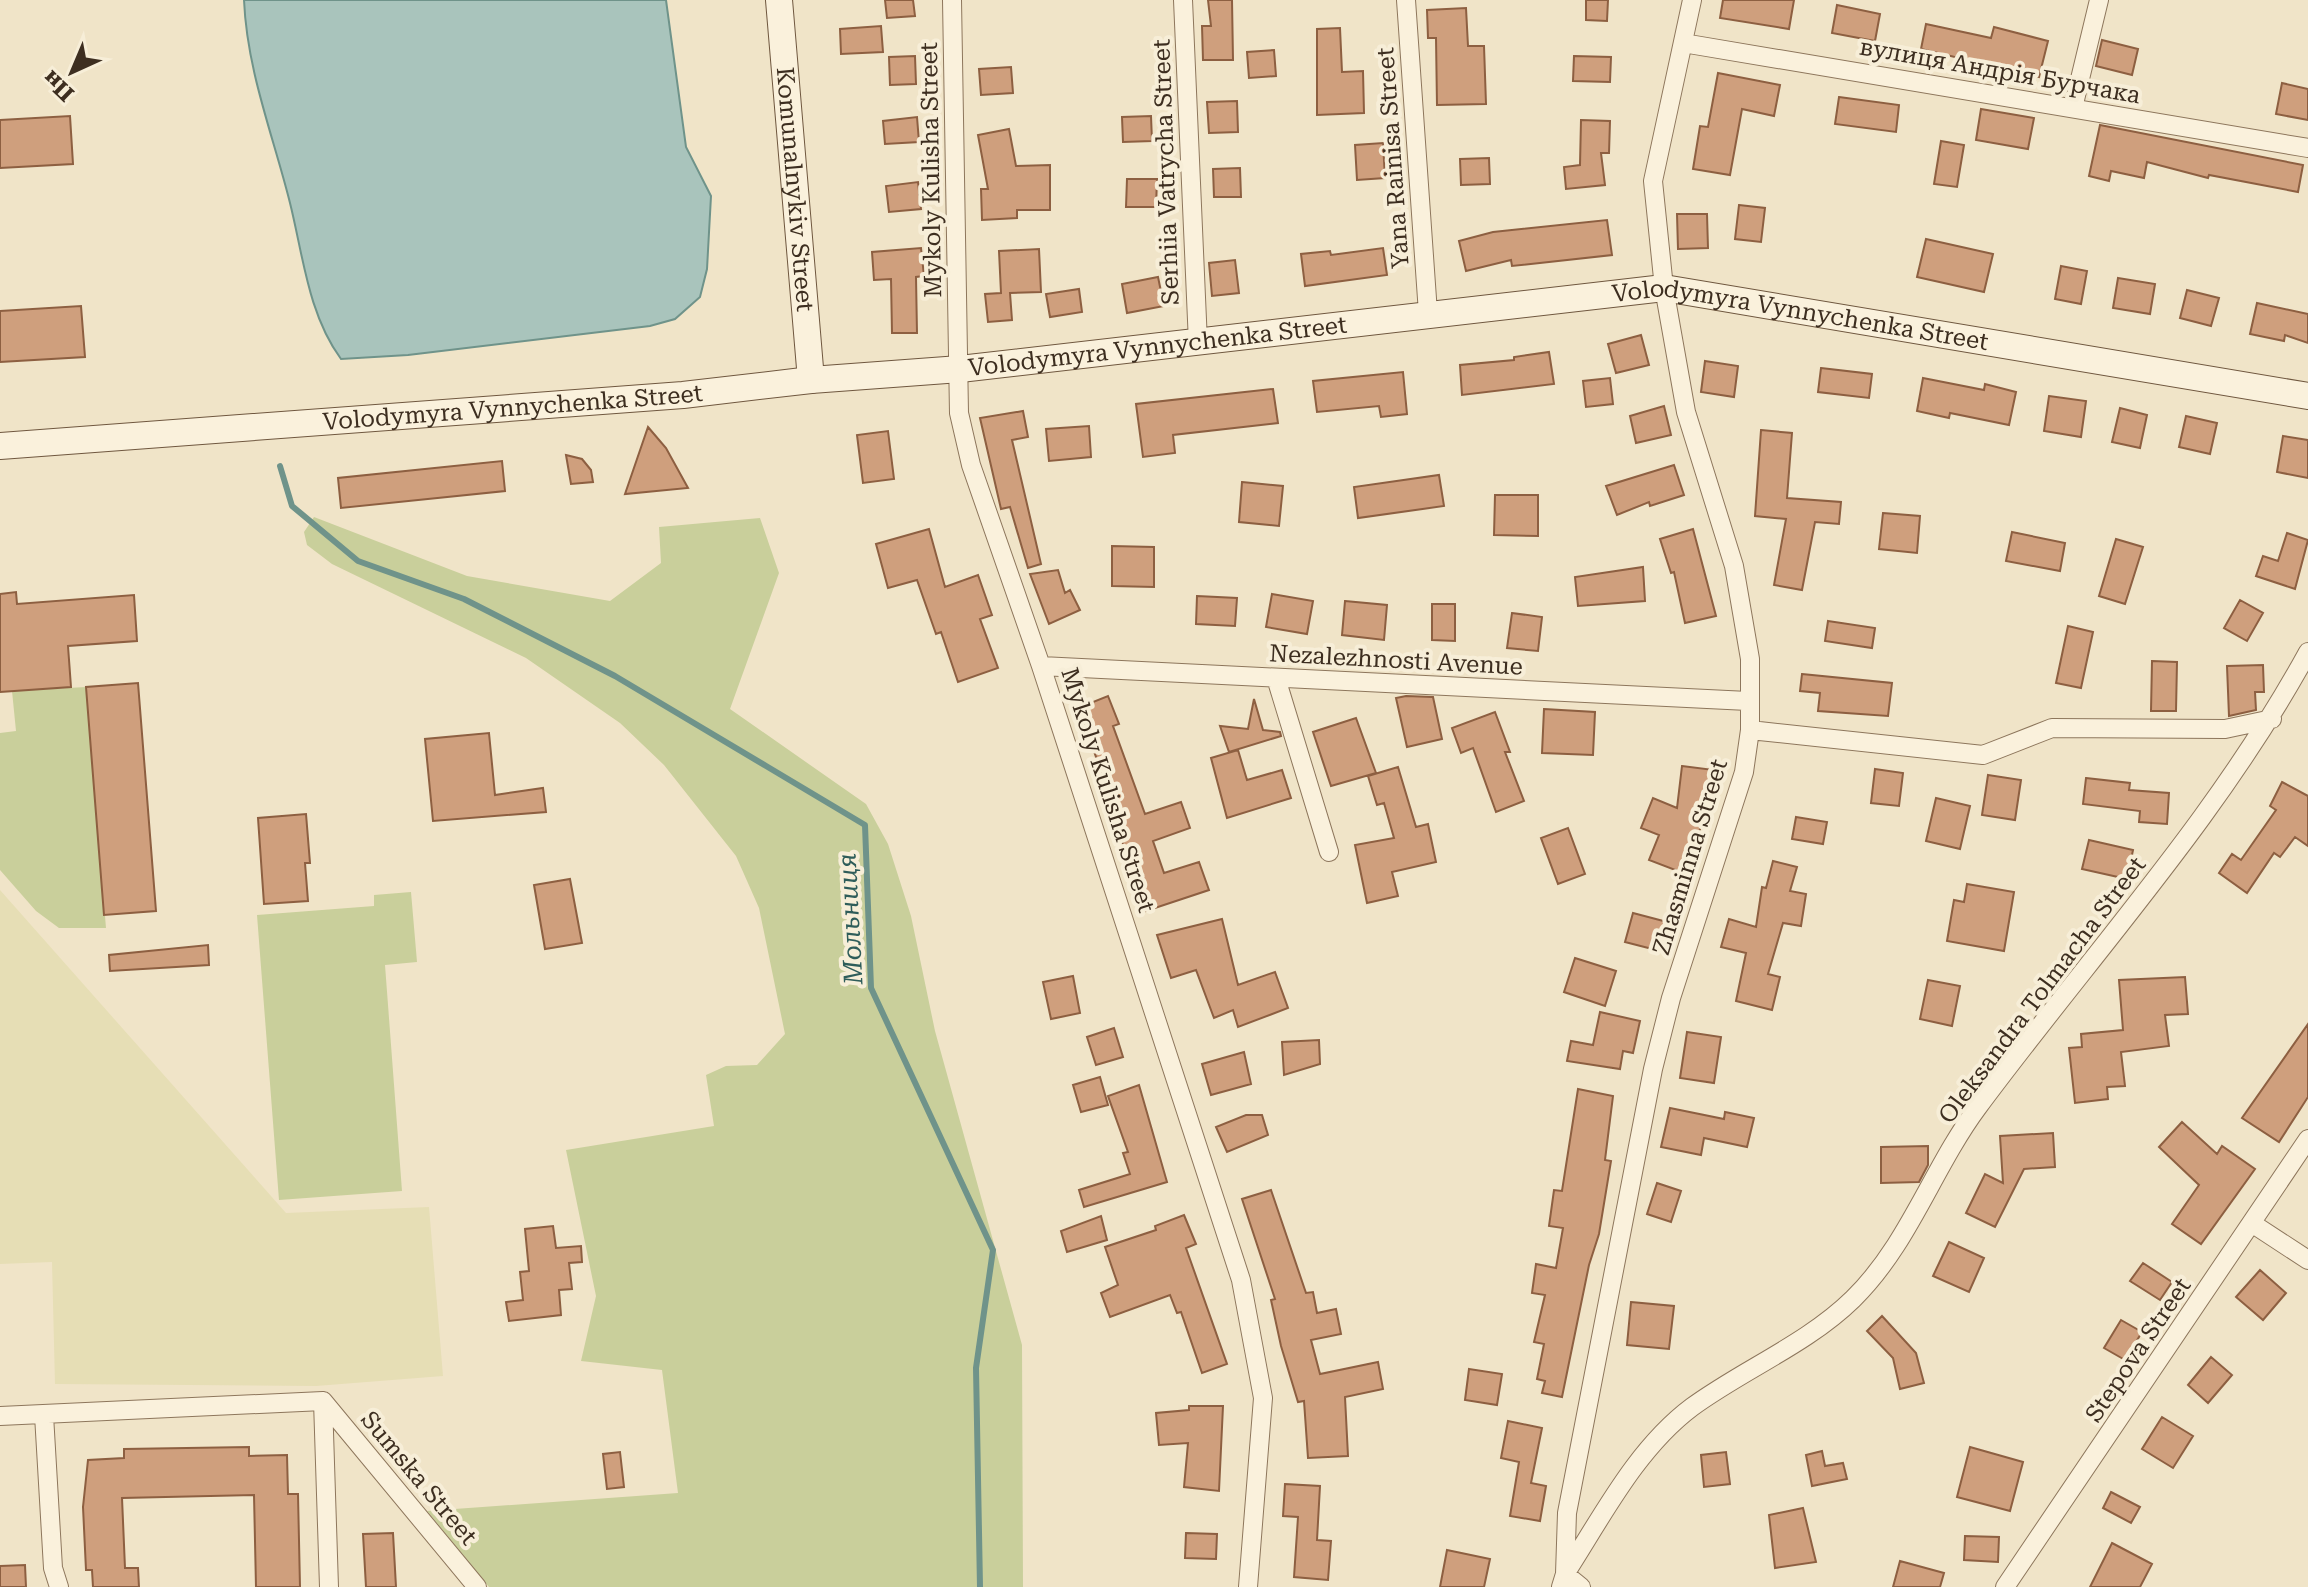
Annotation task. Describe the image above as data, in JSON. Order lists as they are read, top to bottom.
{
  "streets": {
    "main road": ["Komunalnykiv Street", "Volodymyra Vynnychenka Street"],
    "street": [
      "вулиця Андрія Бурчака",
      "Yana Rainisa Street",
      "Mykoly Kulisha Street",
      "Serhiia Vatrycha Street",
      "Nezalezhnosti Avenue",
      "Zhasminna Street",
      "Oleksandra Tolmacha Street",
      "Stepova Street",
      "Sumska Street"
    ]
  },
  "crossings": [
    ["вулиця Андрія Бурчака", "Zhasminna Street"],
    ["Yana Rainisa Street", "Volodymyra Vynnychenka Street"],
    ["Mykoly Kulisha Street", "Volodymyra Vynnychenka Street"],
    ["Mykoly Kulisha Street", "Nezalezhnosti Avenue"],
    ["Serhiia Vatrycha Street", "Volodymyra Vynnychenka Street"],
    ["Komunalnykiv Street", "Volodymyra Vynnychenka Street"],
    ["Volodymyra Vynnychenka Street", "Zhasminna Street"],
    ["Nezalezhnosti Avenue", "Zhasminna Street"],
    ["Zhasminna Street", "Oleksandra Tolmacha Street"]
  ],
  "water": ["Мольниця"],
  "north": "bottom left"
}
